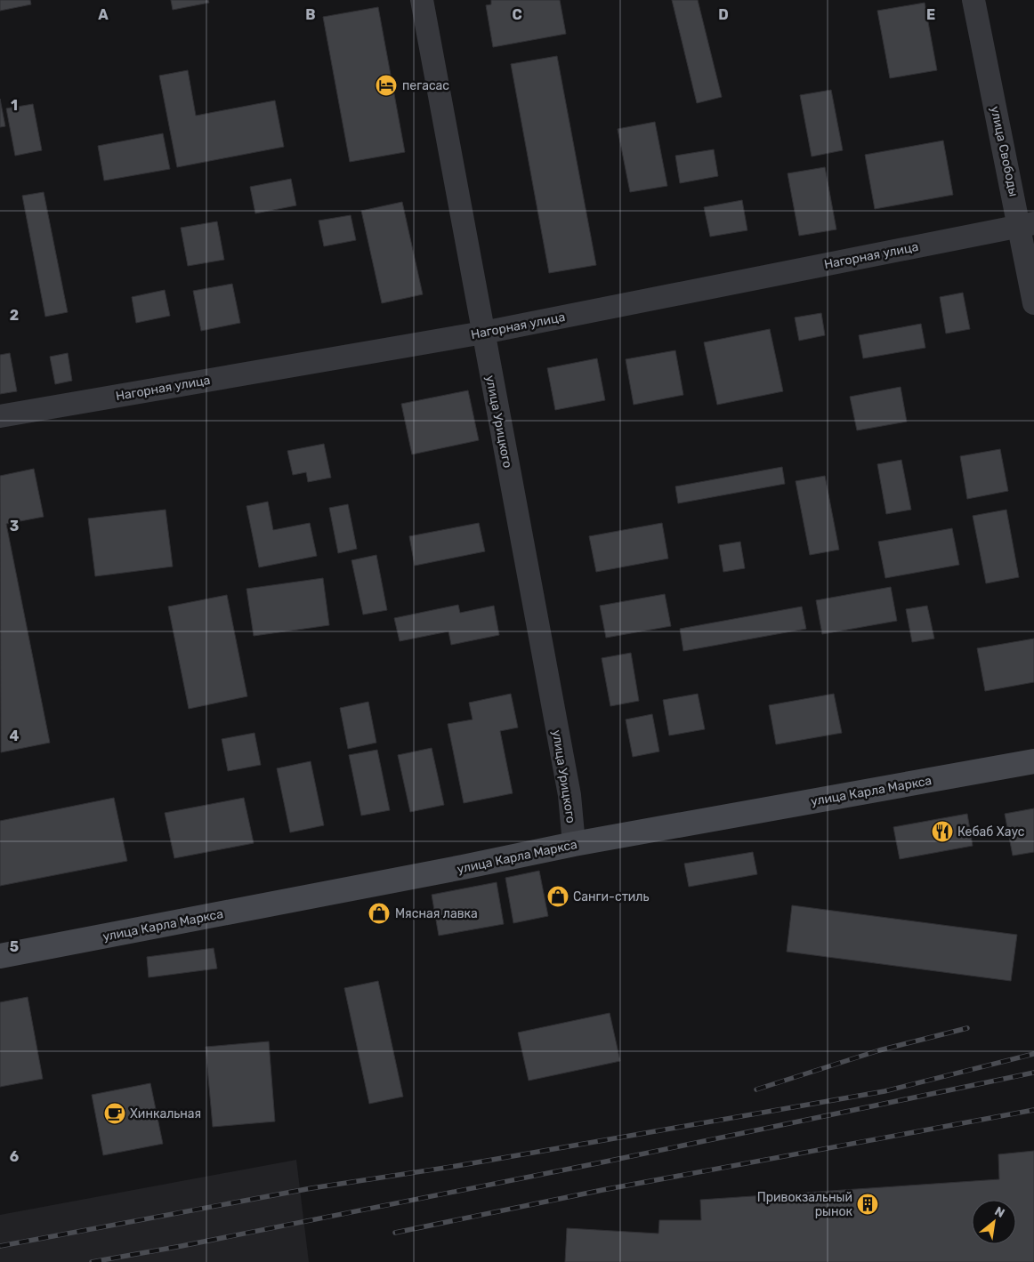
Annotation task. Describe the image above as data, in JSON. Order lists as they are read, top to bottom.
{
  "streets": {
    "street": [
      "улица Свободы",
      "Нагорная улица",
      "улица Урицкого",
      "улица Карла Маркса"
    ]
  },
  "crossings": [
    ["улица Свободы", "Нагорная улица"],
    ["Нагорная улица", "улица Урицкого"],
    ["улица Урицкого", "улица Карла Маркса"]
  ],
  "places": {
    "hotel": ["пегасас"],
    "restaurant": ["Кебаб Хаус"],
    "shop": ["Санги-стиль", "Мясная лавка"],
    "cafe": ["Хинкальная"],
    "building": ["Привокзальный рынок"]
  },
  "north": "top right",
  "grid": {
    "columns": [
      "A",
      "B",
      "C",
      "D",
      "E"
    ],
    "rows": [
      "1",
      "2",
      "3",
      "4",
      "5",
      "6"
    ]
  }
}
